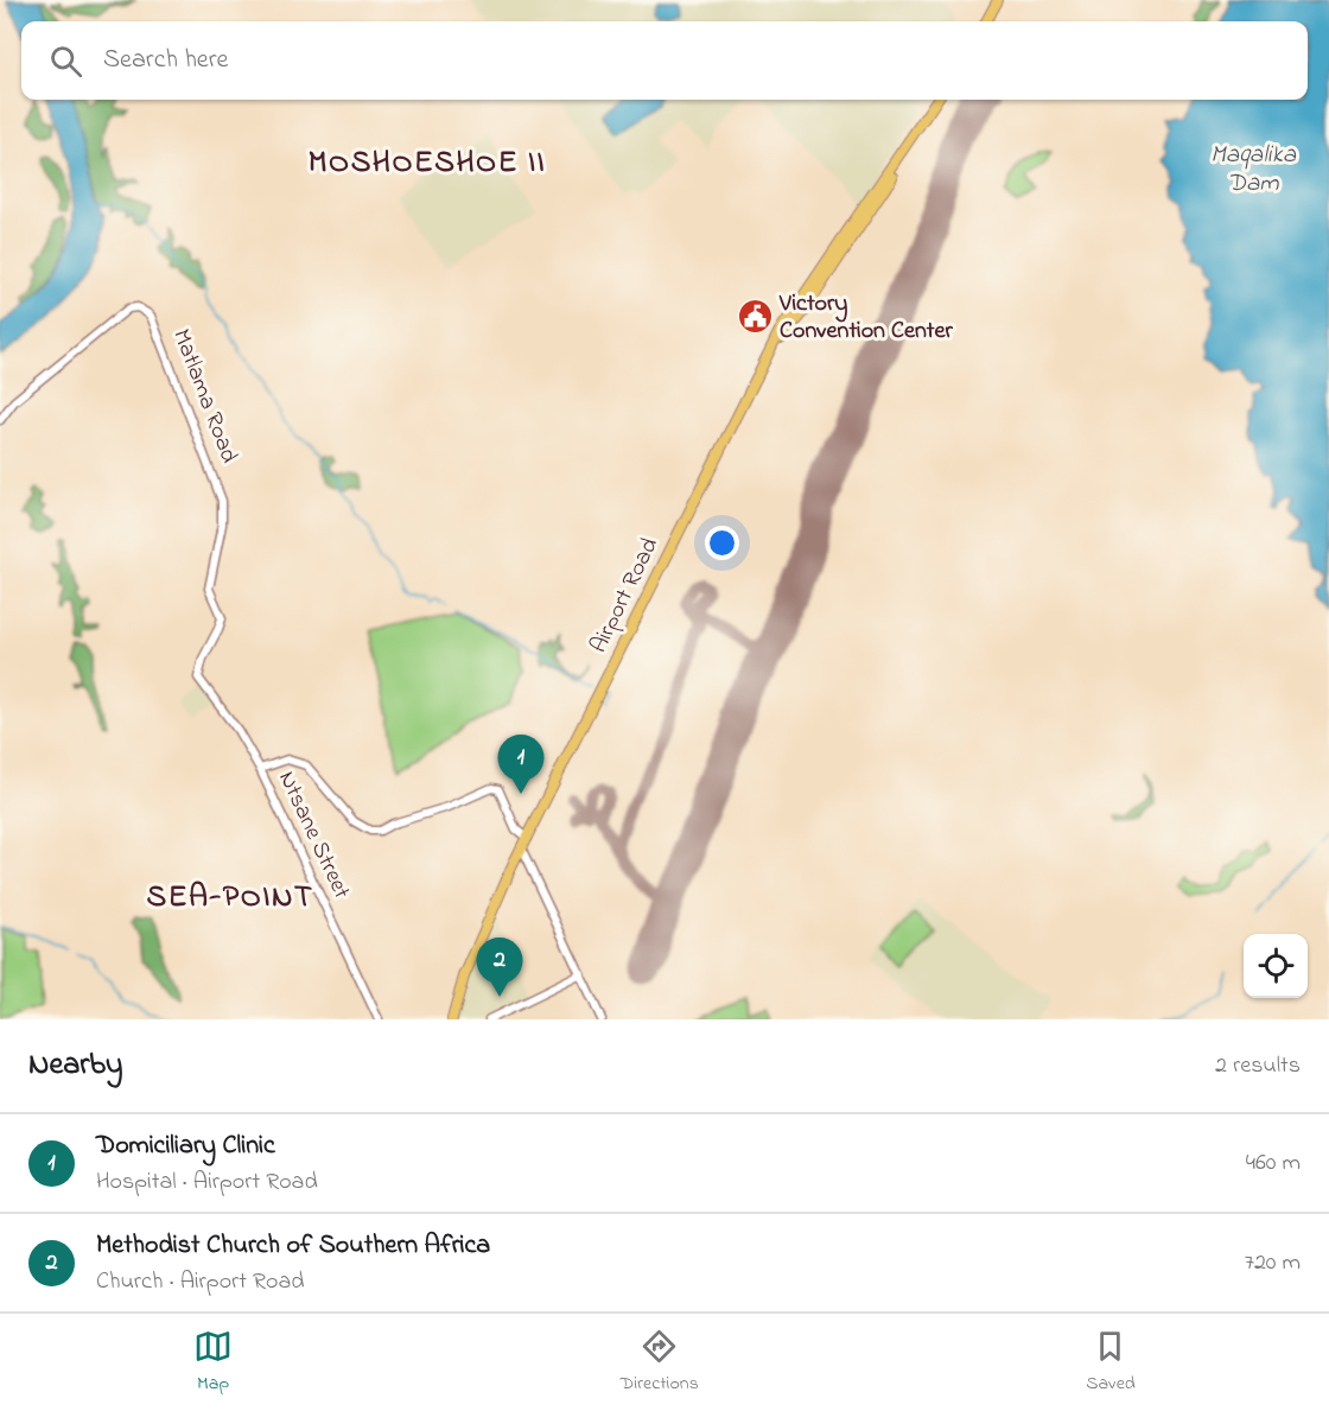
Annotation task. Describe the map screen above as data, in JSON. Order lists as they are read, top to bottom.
{
  "streets": {
    "main road": ["Airport Road"],
    "street": ["Matlama Road", "Ntsane Street"]
  },
  "crossings": [
    ["Matlama Road", "Ntsane Street"]
  ],
  "districts": ["MOSHOESHOE II", "SEA-POINT"],
  "water": ["Maqalika Dam"],
  "places": {
    "public building": ["Victory Convention Center"]
  },
  "page": {
    "search": "Search here",
    "pins": ["1", "2"],
    "heading": ["Nearby", "2 results"],
    "list": [
      {
        "mark": "1",
        "name": "Domiciliary Clinic",
        "note": "Hospital · Airport Road",
        "value": "460 m"
      },
      {
        "mark": "2",
        "name": "Methodist Church of Southern Africa",
        "note": "Church · Airport Road",
        "value": "720 m"
      }
    ],
    "nav": ["Map", "Directions", "Saved"]
  }
}
